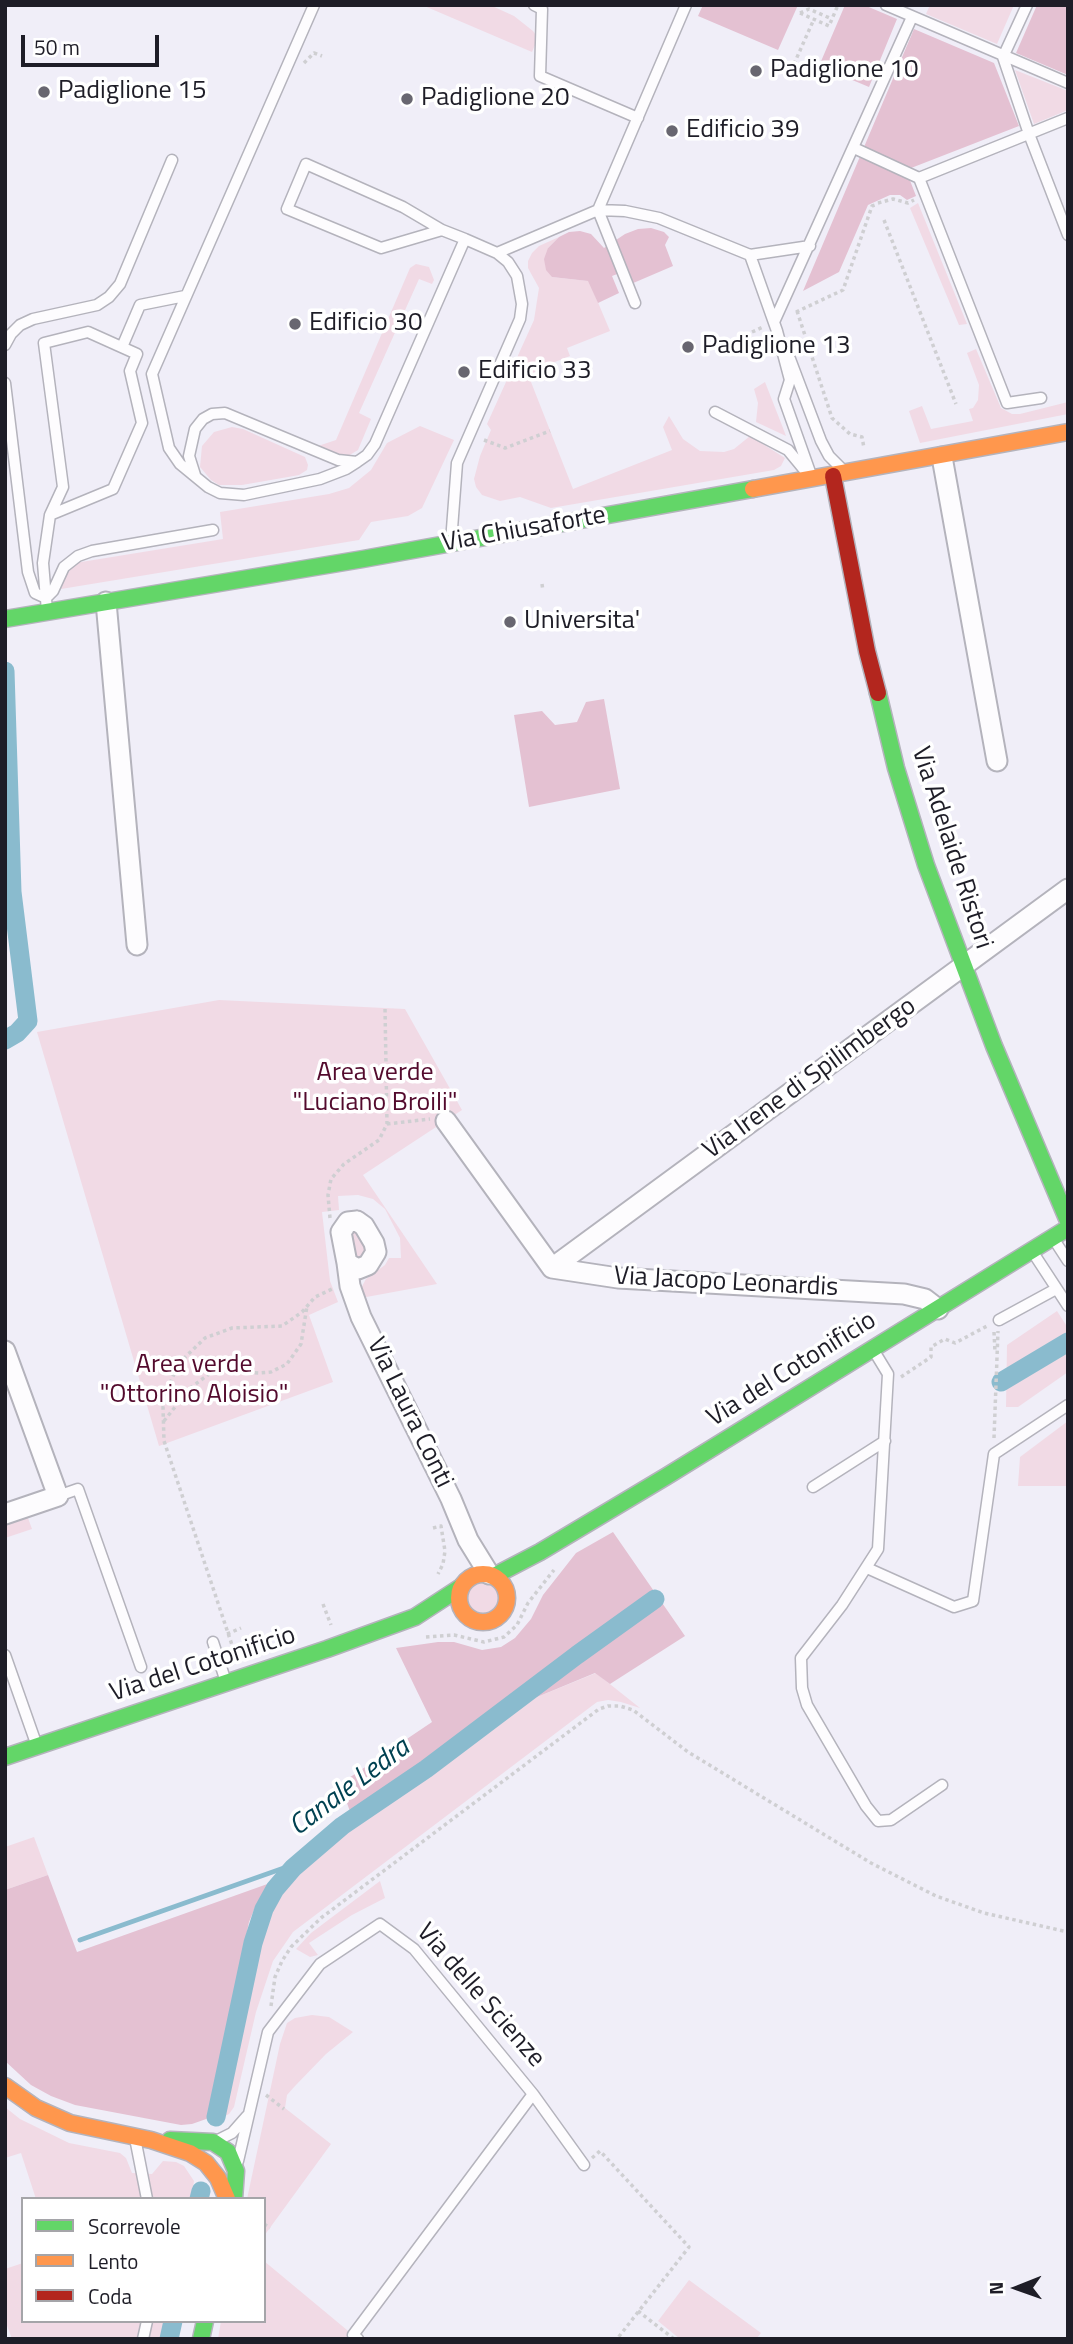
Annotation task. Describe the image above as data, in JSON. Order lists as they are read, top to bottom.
{
  "streets": {
    "street": [
      "Via Chiusaforte",
      "Via Adelaide Ristori",
      "Via Irene di Spilimbergo",
      "Via Jacopo Leonardis",
      "Via del Cotonificio",
      "Via Laura Conti"
    ],
    "lane": ["Via delle Scienze"]
  },
  "crossings": [
    ["Via Chiusaforte", "Via Adelaide Ristori"],
    ["Via Adelaide Ristori", "Via Irene di Spilimbergo"],
    ["Via Irene di Spilimbergo", "Via Jacopo Leonardis"],
    ["Via Jacopo Leonardis", "Via del Cotonificio"],
    ["Via del Cotonificio", "Via Laura Conti"]
  ],
  "water": ["Canale Ledra"],
  "parks": ["Area verde \"Luciano Broili\"", "Area verde \"Ottorino Aloisio\""],
  "places": [
    "Padiglione 10",
    "Padiglione 15",
    "Padiglione 20",
    "Edificio 39",
    "Edificio 30",
    "Padiglione 13",
    "Edificio 33",
    "Universita'"
  ],
  "legend": ["Scorrevole", "Lento", "Coda"],
  "scale_bar": "50 m",
  "north": "left"
}
